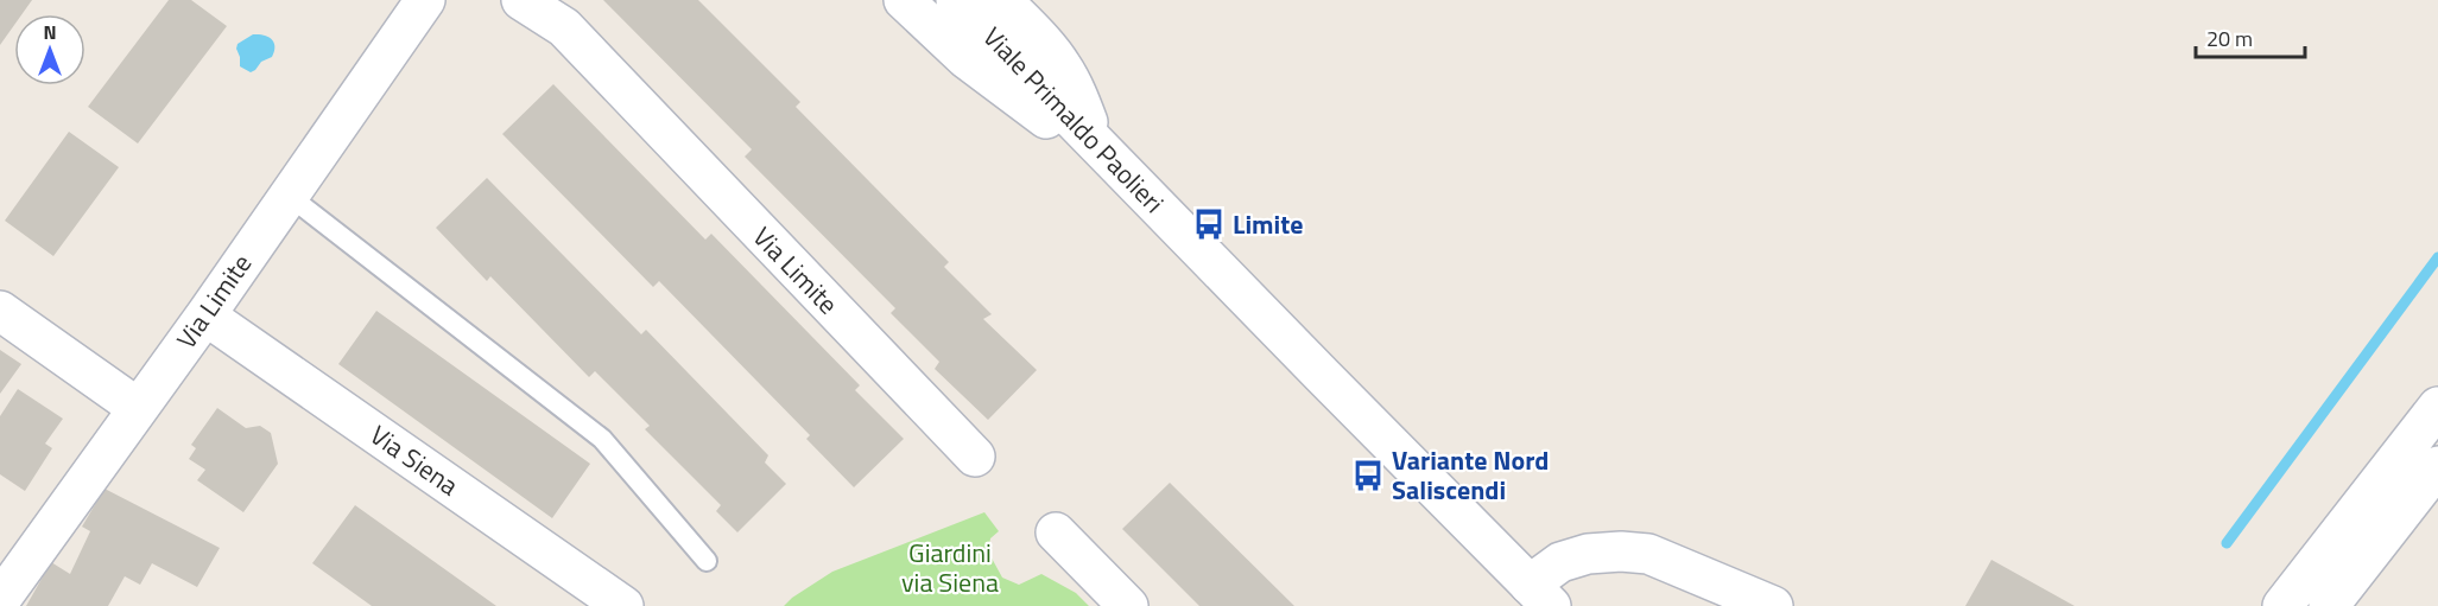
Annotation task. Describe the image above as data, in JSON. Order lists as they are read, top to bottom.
{
  "streets": {
    "street": ["Viale Primaldo Paolieri", "Via Limite", "Via Siena"]
  },
  "crossings": [
    ["Via Limite", "Via Siena"]
  ],
  "parks": ["Giardini via Siena"],
  "places": {
    "bus stop": ["Limite", "Variante Nord Saliscendi"]
  },
  "scale_bar": "20 m",
  "north": "top"
}
